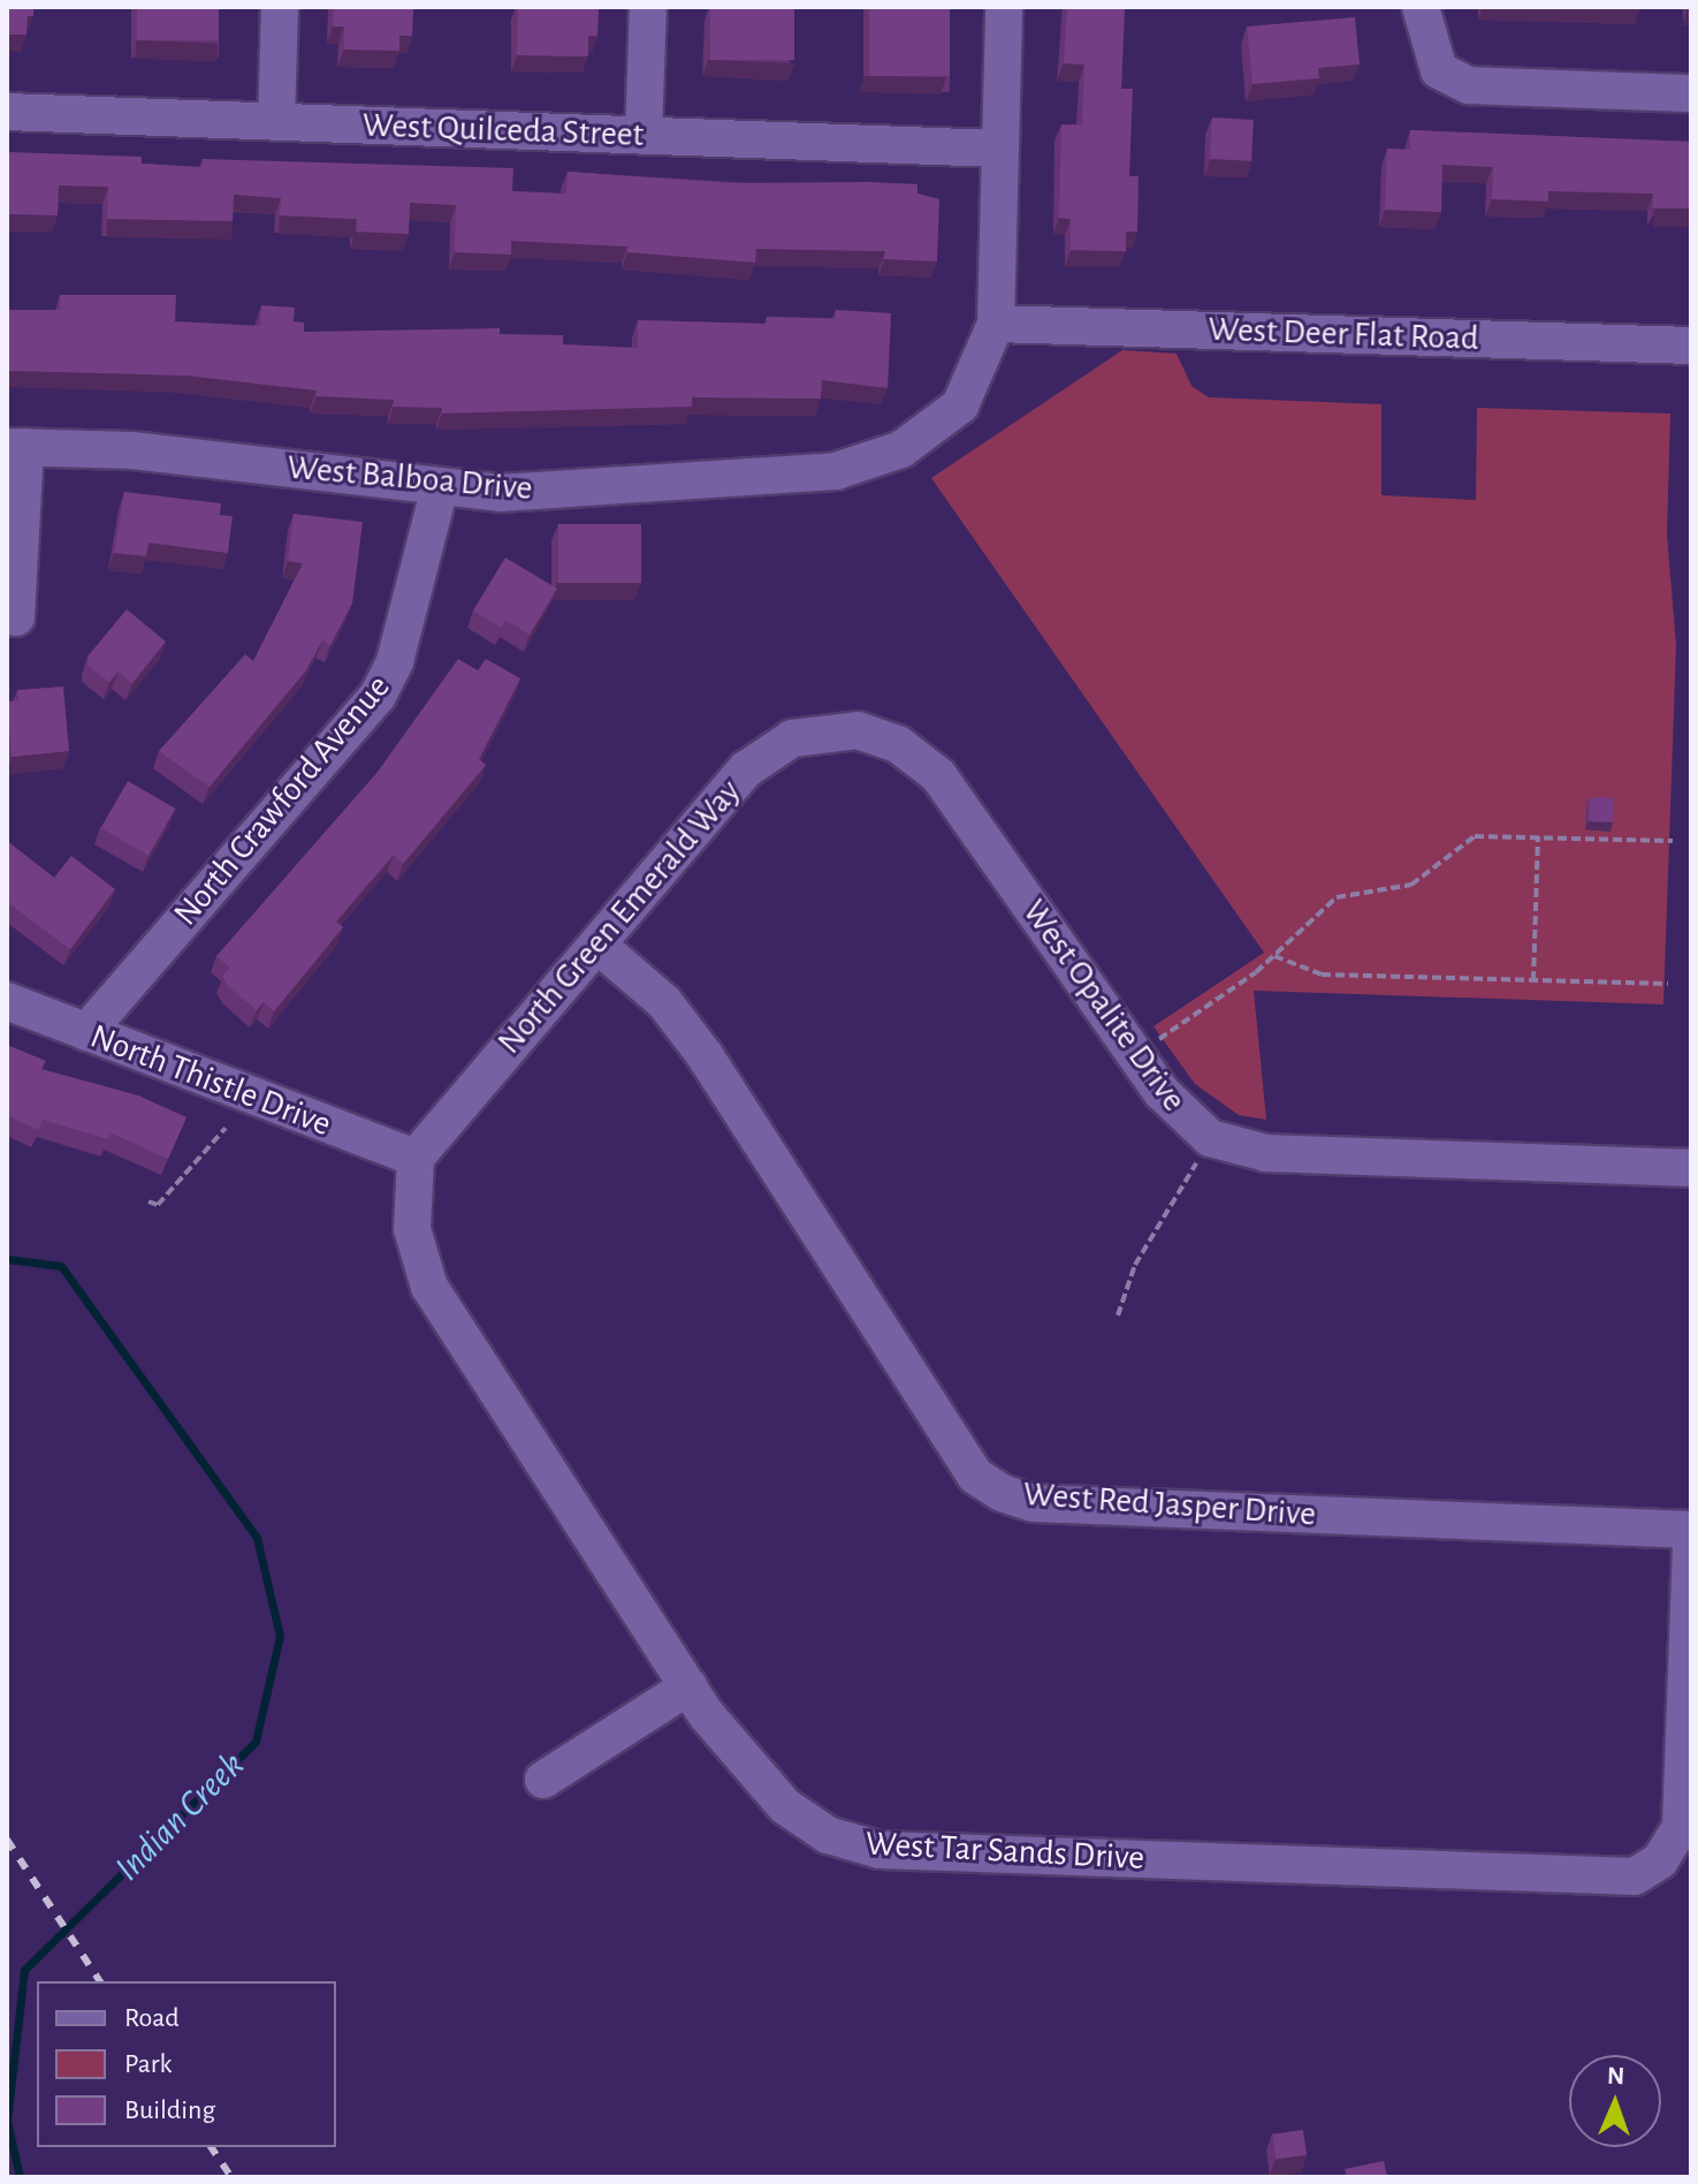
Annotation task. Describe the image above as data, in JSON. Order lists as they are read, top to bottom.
{
  "streets": {
    "street": [
      "West Quilceda Street",
      "West Deer Flat Road",
      "West Balboa Drive",
      "North Crawford Avenue",
      "North Green Emerald Way",
      "West Opalite Drive",
      "North Thistle Drive",
      "West Red Jasper Drive",
      "West Tar Sands Drive"
    ]
  },
  "crossings": [
    ["West Deer Flat Road", "West Balboa Drive"],
    ["West Balboa Drive", "North Crawford Avenue"],
    ["North Crawford Avenue", "North Thistle Drive"],
    ["North Green Emerald Way", "West Opalite Drive"],
    ["North Green Emerald Way", "North Thistle Drive"],
    ["North Green Emerald Way", "West Red Jasper Drive"],
    ["North Green Emerald Way", "West Tar Sands Drive"],
    ["North Thistle Drive", "West Tar Sands Drive"]
  ],
  "water": ["Indian Creek"],
  "legend": ["Road", "Park", "Building"],
  "north": "top"
}
